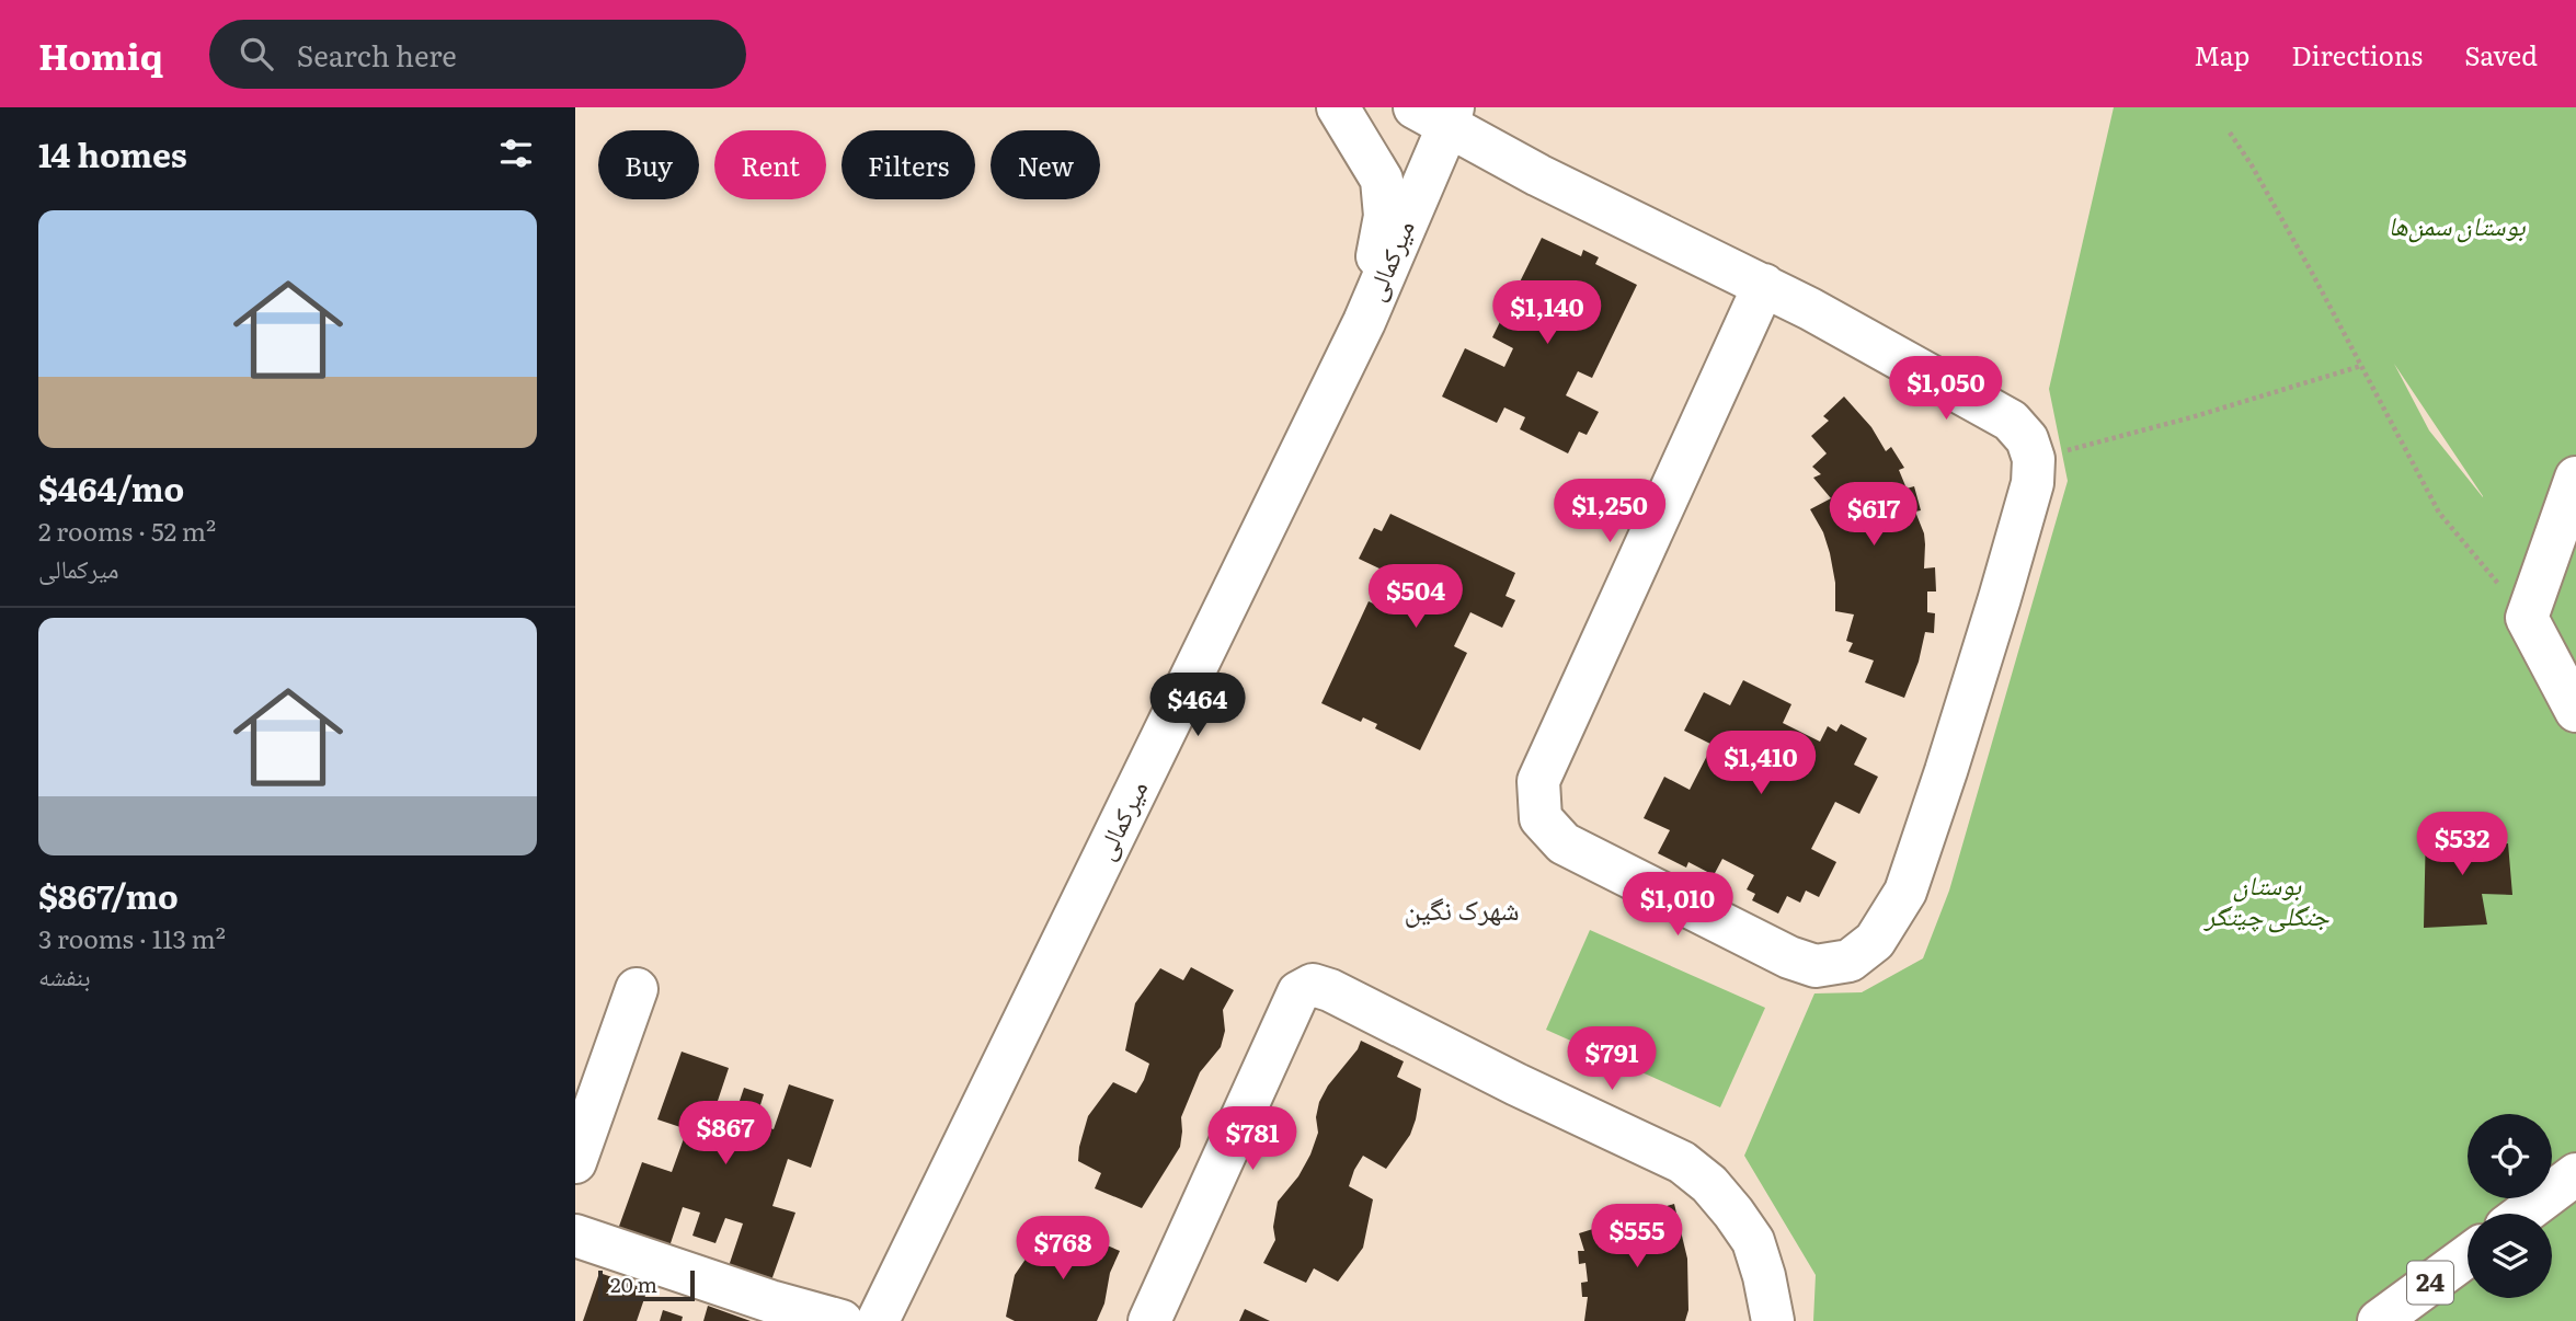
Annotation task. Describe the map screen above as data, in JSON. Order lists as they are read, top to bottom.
{
  "streets": {
    "main road": ["میرکمالی", "24"]
  },
  "districts": ["شهرک نگین"],
  "parks": ["بوستان سمن‌ها", "بوستان جنگلی چیتگر"],
  "scale_bar": "20 m",
  "page": {
    "header": "Homiq",
    "search": "Search here",
    "nav": ["Map", "Directions", "Saved"],
    "heading": "14 homes",
    "chip": [
      "Buy",
      "Rent",
      "Filters",
      "New"
    ],
    "list": [
      {
        "name": "$464/mo",
        "note": "2 rooms · 52 m² · میرکمالی"
      },
      {
        "name": "$867/mo",
        "note": "3 rooms · 113 m² · بنفشه"
      }
    ],
    "price": [
      "$1,140",
      "$1,050",
      "$1,250",
      "$617",
      "$504",
      "$464",
      "$1,410",
      "$532",
      "$1,010",
      "$791",
      "$867",
      "$781",
      "$555",
      "$768"
    ],
    "scale": "20 m"
  }
}
